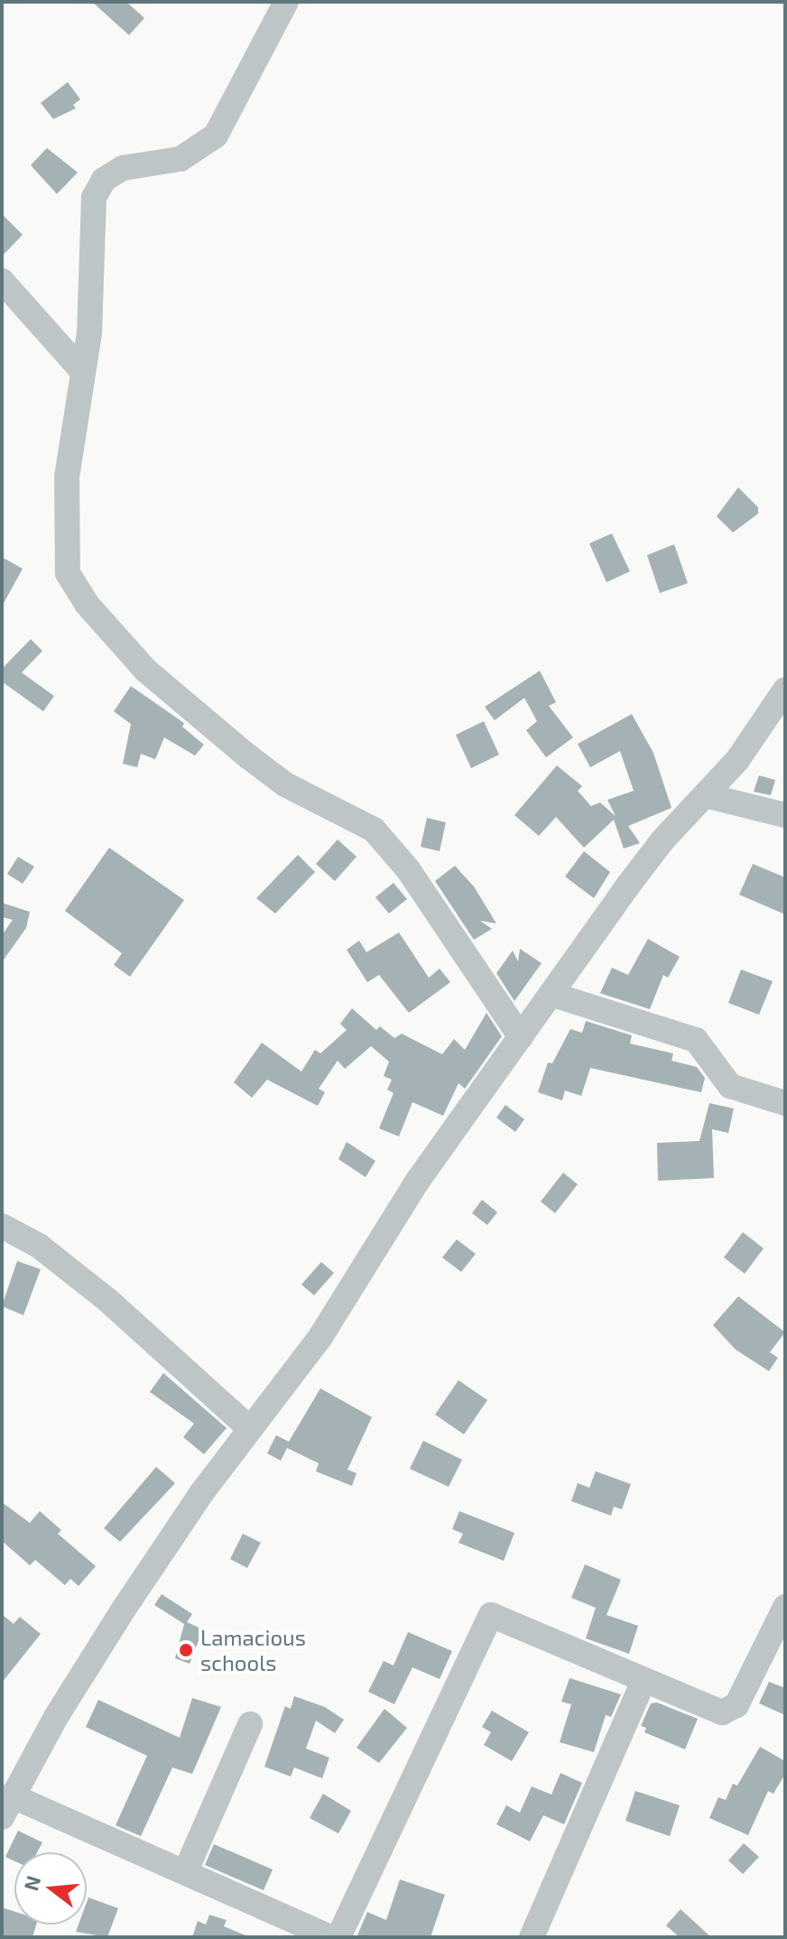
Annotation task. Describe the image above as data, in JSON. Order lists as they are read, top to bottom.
{
  "places": ["Lamacious schools"],
  "north": "left"
}
